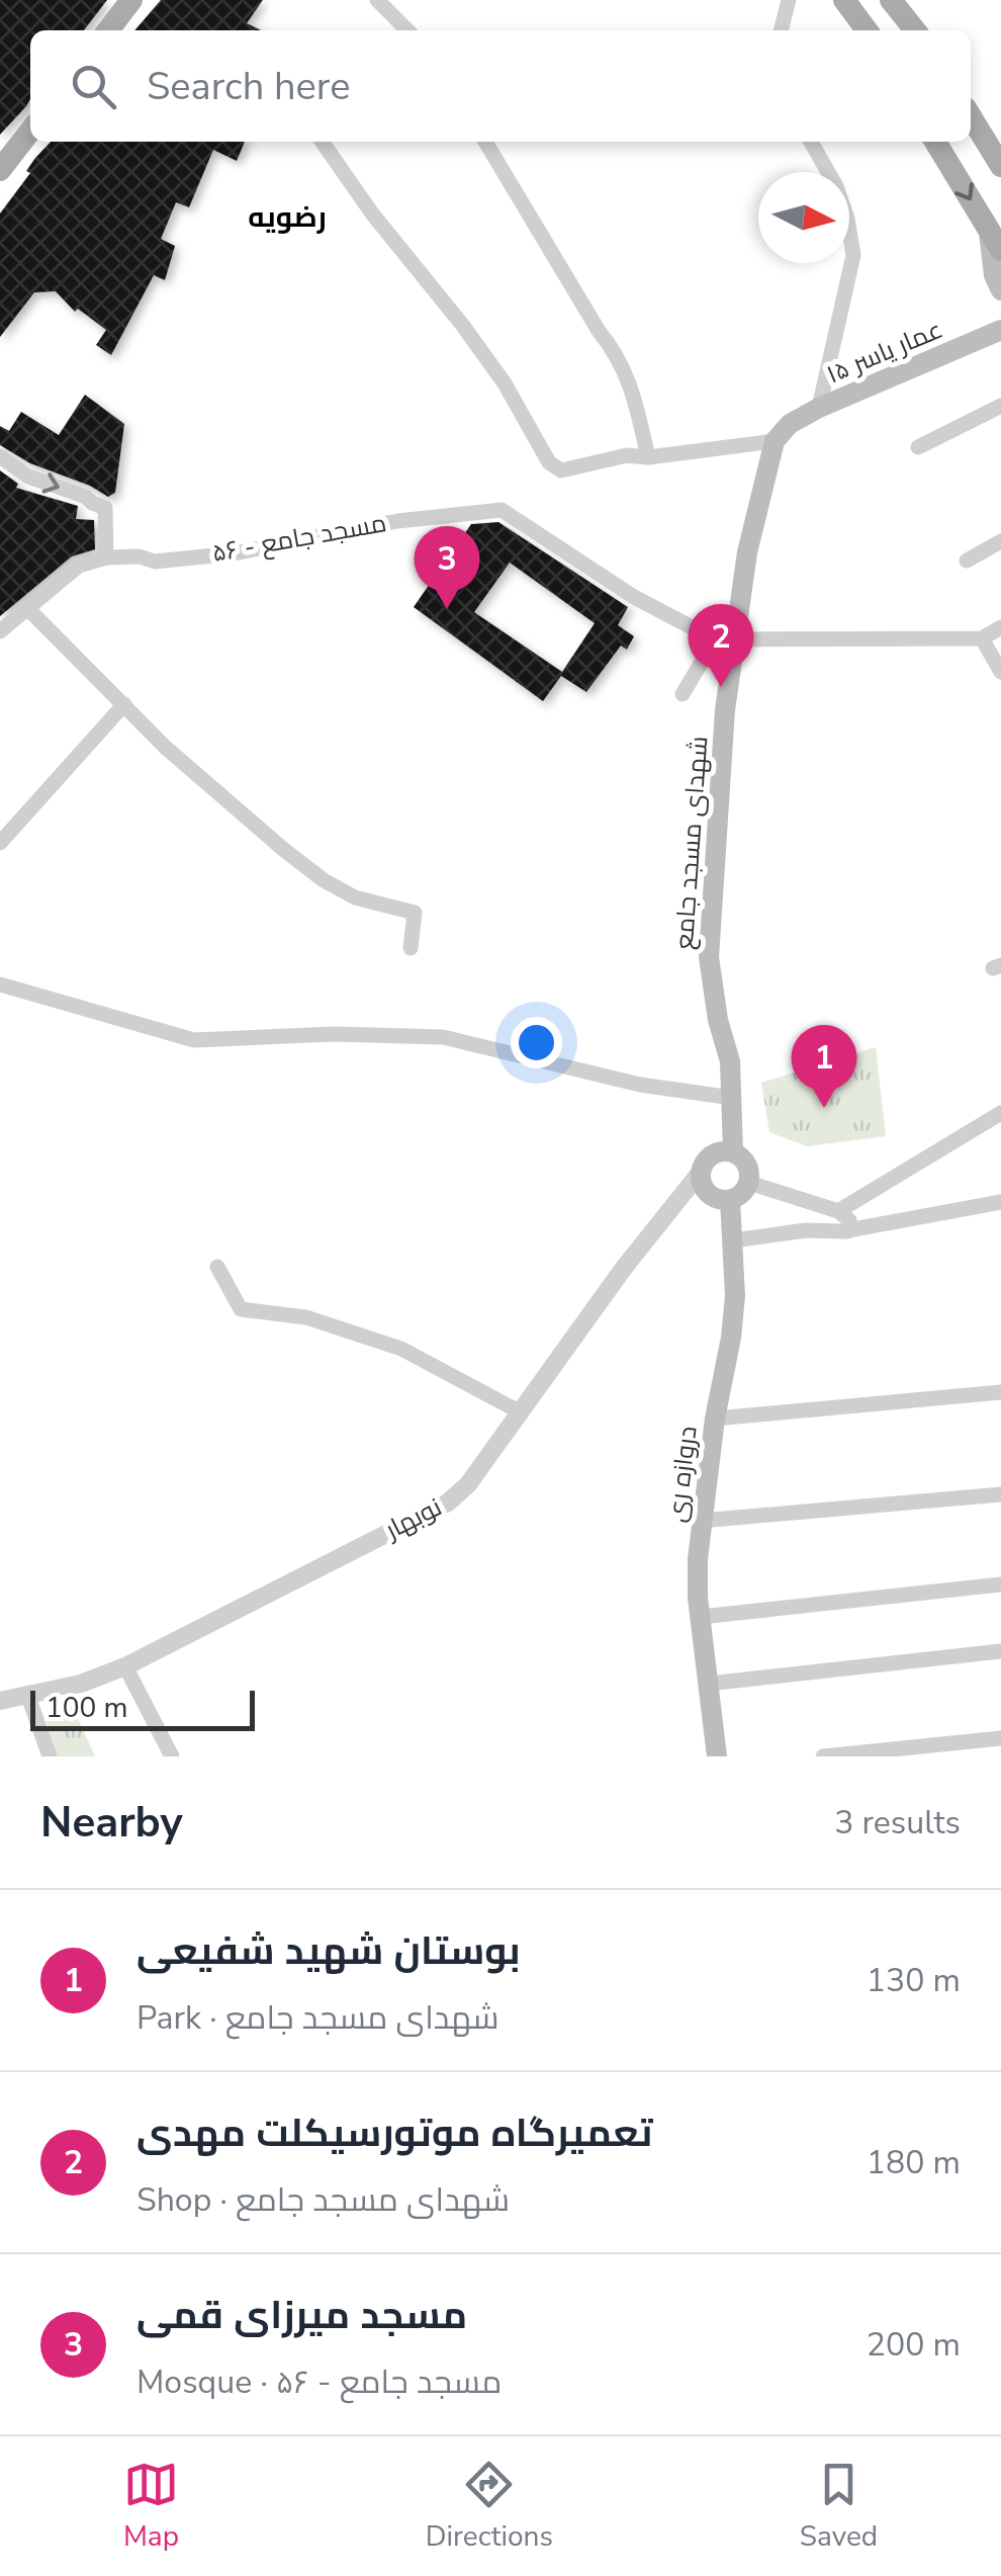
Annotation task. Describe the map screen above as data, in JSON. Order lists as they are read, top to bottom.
{
  "streets": {
    "main road": ["عمار یاسر ۱۵", "شهدای مسجد جامع", "دروازه ری"],
    "street": ["۵۶ - مسجد جامع", "نوبهار"]
  },
  "crossings": [
    ["عمار یاسر ۱۵", "شهدای مسجد جامع"],
    ["۵۶ - مسجد جامع", "شهدای مسجد جامع"],
    ["شهدای مسجد جامع", "دروازه ری"],
    ["شهدای مسجد جامع", "نوبهار"],
    ["دروازه ری", "نوبهار"]
  ],
  "districts": ["رضویه"],
  "scale_bar": "100 m",
  "north": "right",
  "page": {
    "search": "Search here",
    "pins": ["3", "2", "1"],
    "scale": "100 m",
    "heading": ["Nearby", "3 results"],
    "list": [
      {
        "mark": "1",
        "name": "بوستان شهید شفیعی",
        "note": "Park · شهدای مسجد جامع",
        "value": "130 m"
      },
      {
        "mark": "2",
        "name": "تعمیرگاه موتورسیکلت مهدی",
        "note": "Shop · شهدای مسجد جامع",
        "value": "180 m"
      },
      {
        "mark": "3",
        "name": "مسجد میرزای قمی",
        "note": "Mosque · ۵۶ - مسجد جامع",
        "value": "200 m"
      }
    ],
    "nav": ["Map", "Directions", "Saved"]
  }
}
